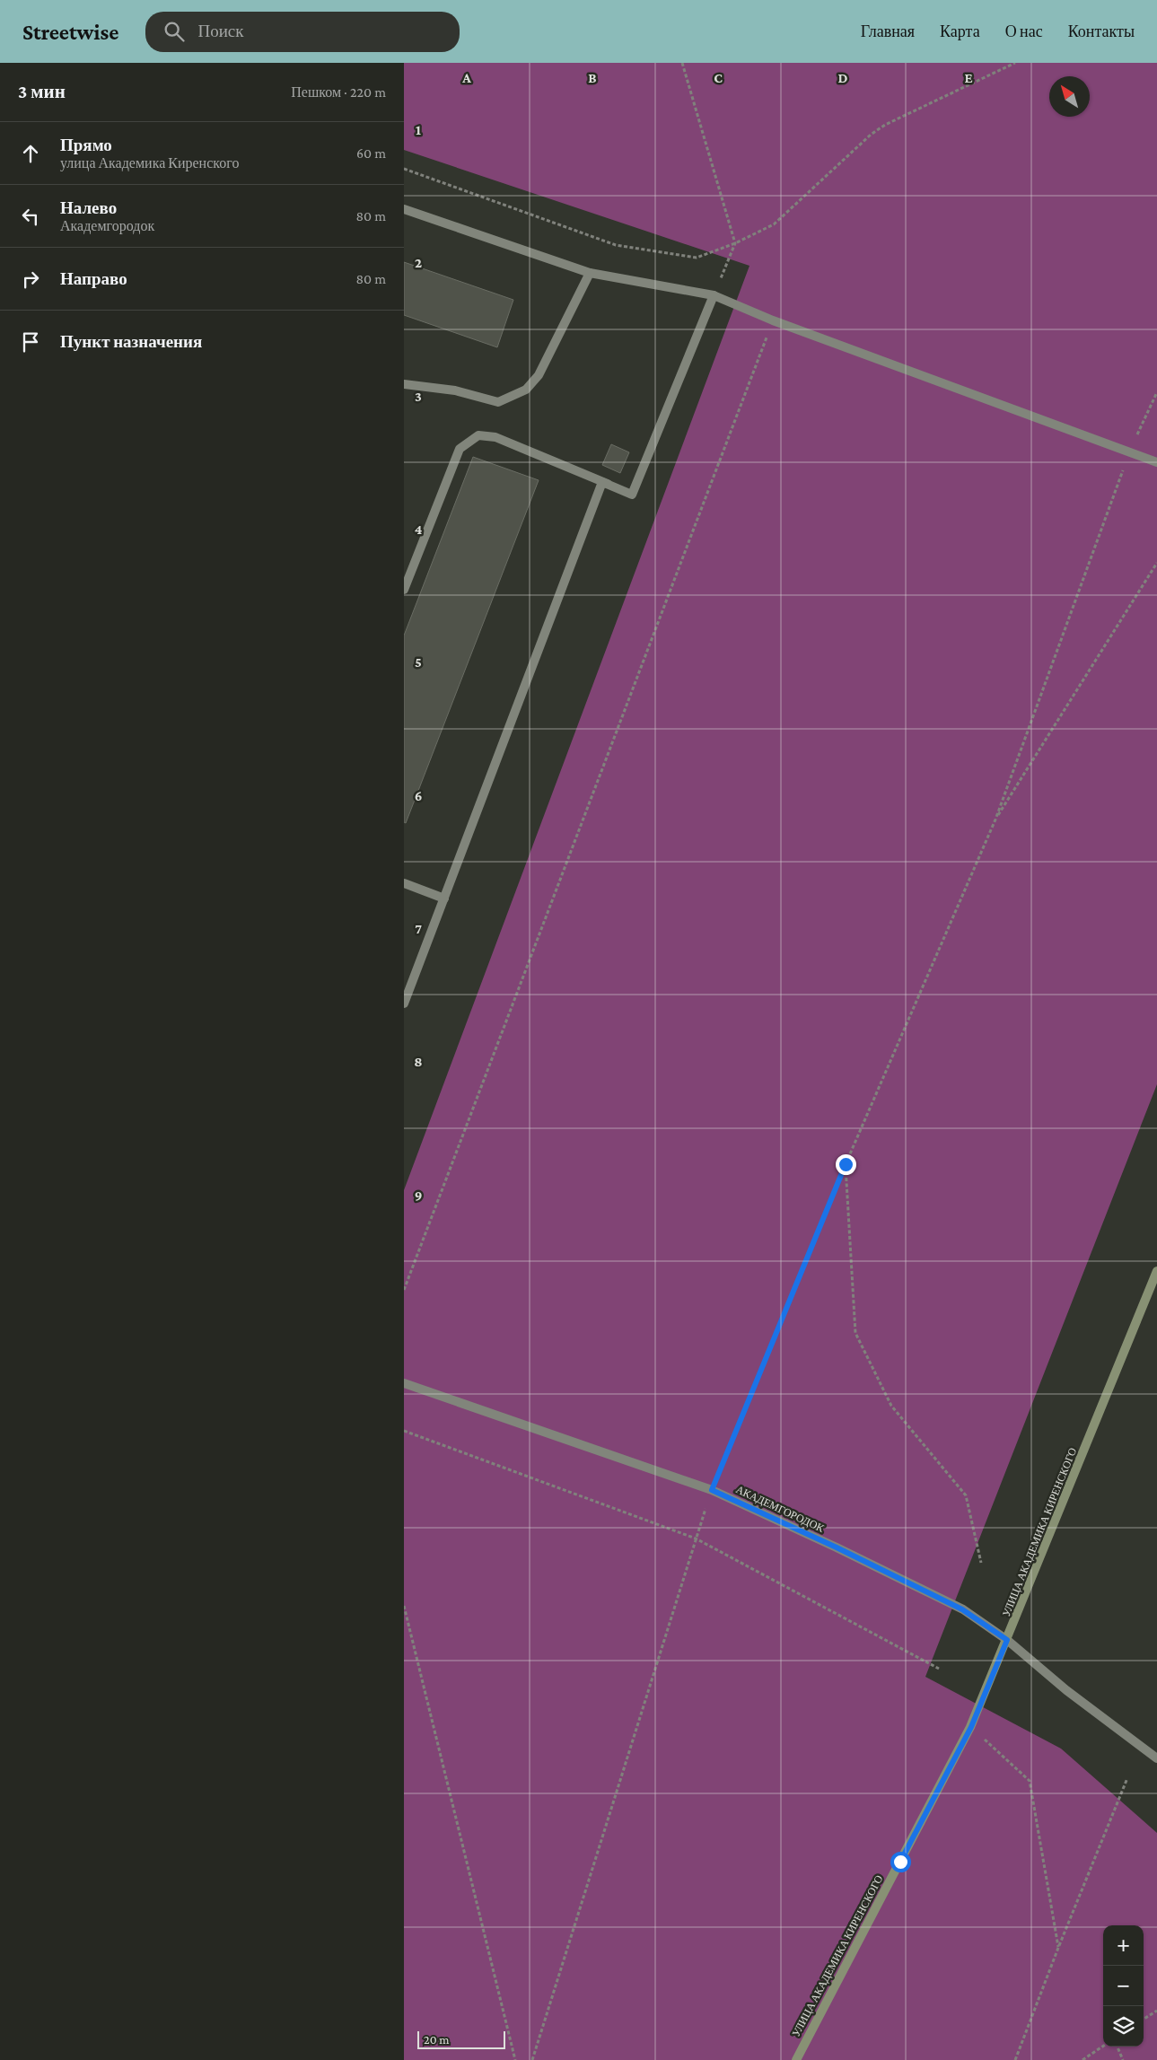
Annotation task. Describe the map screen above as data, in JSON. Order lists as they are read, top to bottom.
{
  "streets": {
    "main road": ["УЛИЦА АКАДЕМИКА КИРЕНСКОГО"],
    "street": ["АКАДЕМГОРОДОК"]
  },
  "crossings": [
    ["АКАДЕМГОРОДОК", "УЛИЦА АКАДЕМИКА КИРЕНСКОГО"]
  ],
  "scale_bar": "20 m",
  "north": "top left",
  "page": {
    "header": "Streetwise",
    "search": "Поиск",
    "nav": [
      "Главная",
      "Карта",
      "О нас",
      "Контакты"
    ],
    "heading": ["3 мин", "Пешком · 220 m"],
    "list": [
      ["Прямо", "улица Академика Киренского", "60 m"],
      ["Налево", "Академгородок", "80 m"],
      ["Направо", "80 m"],
      "Пункт назначения"
    ],
    "map_buttons": ["+", "−"],
    "scale": "20 m"
  },
  "grid": {
    "columns": [
      "A",
      "B",
      "C",
      "D",
      "E"
    ],
    "rows": [
      "1",
      "2",
      "3",
      "4",
      "5",
      "6",
      "7",
      "8",
      "9"
    ]
  }
}
